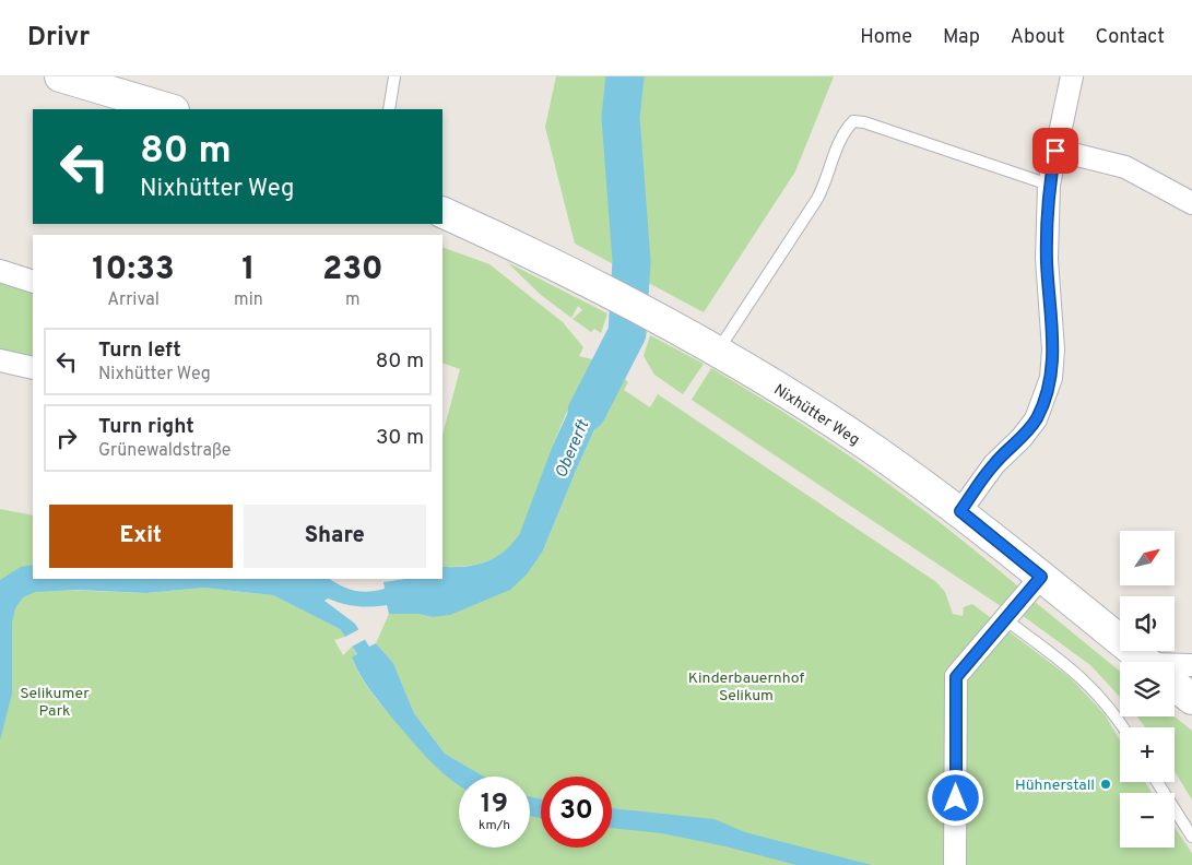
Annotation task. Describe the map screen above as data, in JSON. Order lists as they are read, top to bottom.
{
  "streets": {
    "main road": ["Nixhütter Weg"]
  },
  "water": ["Obererft"],
  "parks": ["Kinderbauernhof Selikum", "Selikumer Park"],
  "places": ["Hühnerstall"],
  "north": "top right",
  "page": {
    "header": "Drivr",
    "nav": [
      "Home",
      "Map",
      "About",
      "Contact"
    ],
    "turn": ["80 m", "Nixhütter Weg"],
    "eta": [
      "10:33",
      "Arrival",
      "1",
      "min",
      "230",
      "m"
    ],
    "list": [
      {
        "name": "Turn left",
        "note": "Nixhütter Weg",
        "value": "80 m"
      },
      {
        "name": "Turn right",
        "note": "Grünewaldstraße",
        "value": "30 m"
      }
    ],
    "buttons": ["Exit", "Share"],
    "map_buttons": ["+", "−"],
    "speed": "19 km/h",
    "limit": "30"
  }
}
